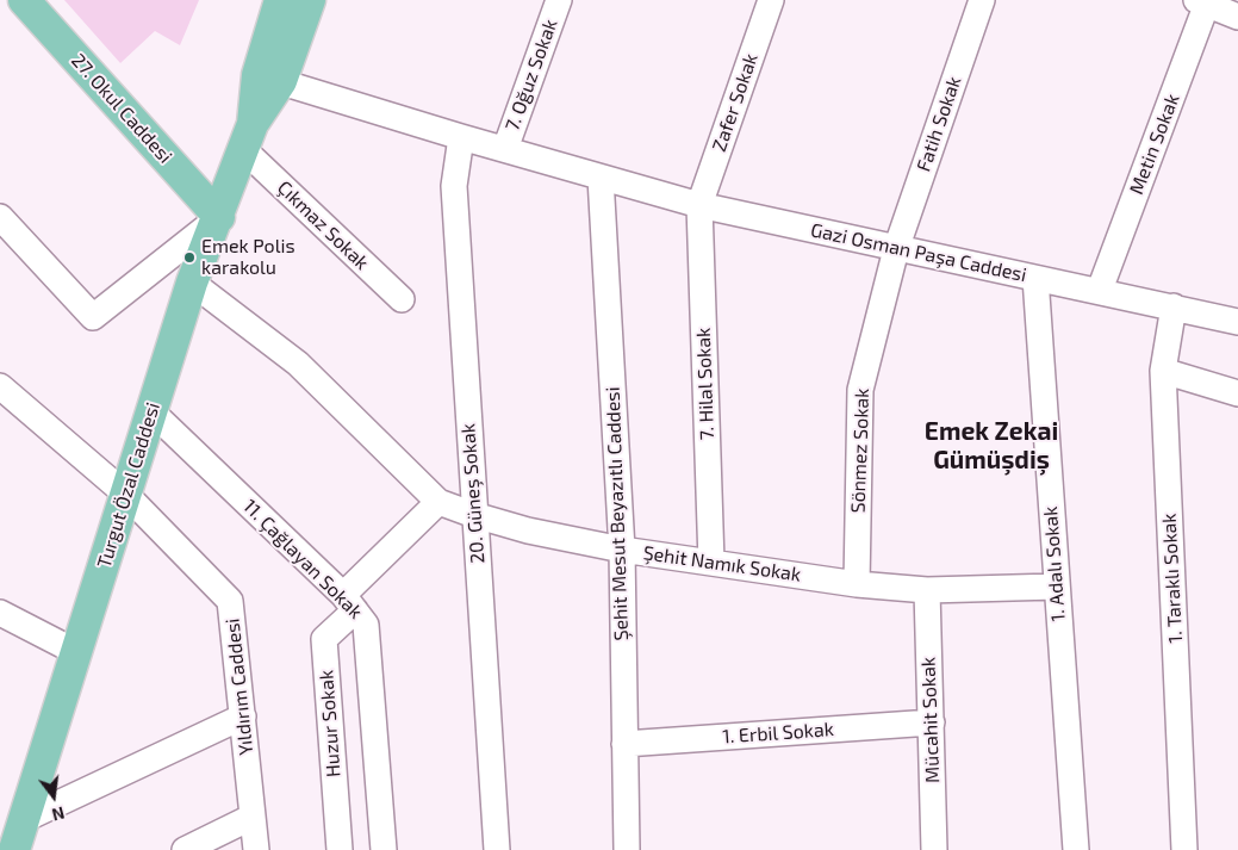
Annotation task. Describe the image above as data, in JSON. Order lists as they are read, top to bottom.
{
  "streets": {
    "main road": ["27. Okul Caddesi", "Turgut Özal Caddesi"],
    "street": [
      "7. Oğuz Sokak",
      "Zafer Sokak",
      "Fatih Sokak",
      "Metin Sokak",
      "Çıkmaz Sokak",
      "Gazi Osman Paşa Caddesi",
      "7. Hilal Sokak",
      "Sönmez Sokak",
      "20. Güneş Sokak",
      "Şehit Mesut Beyazıtlı Caddesi",
      "11. Çağlayan Sokak",
      "Şehit Namık Sokak",
      "1. Adalı Sokak",
      "1. Taraklı Sokak",
      "Yıldırım Caddesi",
      "Mücahit Sokak",
      "Huzur Sokak",
      "1. Erbil Sokak"
    ]
  },
  "crossings": [
    ["7. Oğuz Sokak", "Gazi Osman Paşa Caddesi"],
    ["Zafer Sokak", "Gazi Osman Paşa Caddesi"],
    ["Zafer Sokak", "7. Hilal Sokak"],
    ["27. Okul Caddesi", "Turgut Özal Caddesi"],
    ["Fatih Sokak", "Gazi Osman Paşa Caddesi"],
    ["Fatih Sokak", "Sönmez Sokak"],
    ["Metin Sokak", "Gazi Osman Paşa Caddesi"],
    ["Çıkmaz Sokak", "Turgut Özal Caddesi"],
    ["Gazi Osman Paşa Caddesi", "7. Hilal Sokak"],
    ["Gazi Osman Paşa Caddesi", "Sönmez Sokak"],
    ["Gazi Osman Paşa Caddesi", "Turgut Özal Caddesi"],
    ["Gazi Osman Paşa Caddesi", "20. Güneş Sokak"],
    ["Gazi Osman Paşa Caddesi", "Şehit Mesut Beyazıtlı Caddesi"],
    ["Gazi Osman Paşa Caddesi", "1. Adalı Sokak"],
    ["Gazi Osman Paşa Caddesi", "1. Taraklı Sokak"],
    ["7. Hilal Sokak", "Şehit Namık Sokak"],
    ["Sönmez Sokak", "Şehit Namık Sokak"],
    ["Turgut Özal Caddesi", "11. Çağlayan Sokak"],
    ["Turgut Özal Caddesi", "Şehit Namık Sokak"],
    ["Turgut Özal Caddesi", "Yıldırım Caddesi"],
    ["20. Güneş Sokak", "Şehit Namık Sokak"],
    ["Şehit Mesut Beyazıtlı Caddesi", "Şehit Namık Sokak"],
    ["Şehit Mesut Beyazıtlı Caddesi", "1. Erbil Sokak"],
    ["11. Çağlayan Sokak", "Huzur Sokak"],
    ["Şehit Namık Sokak", "1. Adalı Sokak"],
    ["Şehit Namık Sokak", "Mücahit Sokak"],
    ["Mücahit Sokak", "1. Erbil Sokak"]
  ],
  "districts": ["Emek Zekai Gümüşdiş"],
  "places": ["Emek Polis karakolu"],
  "north": "bottom"
}
